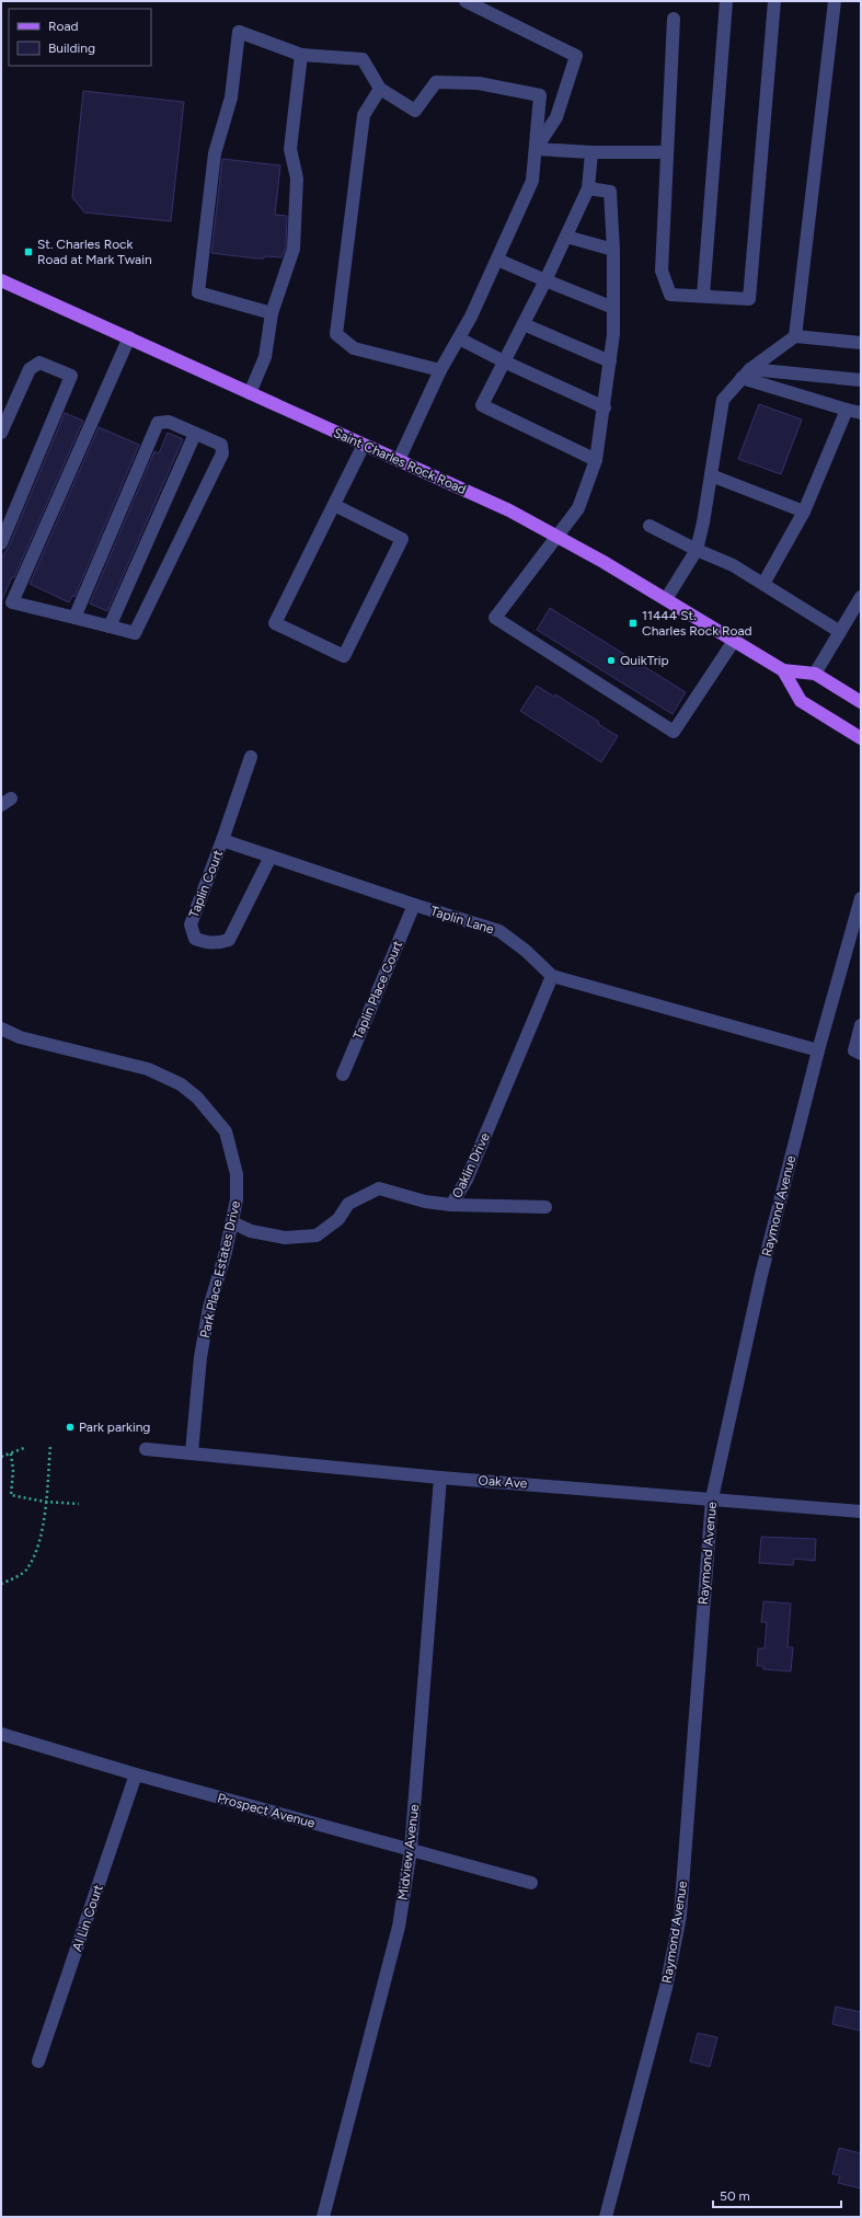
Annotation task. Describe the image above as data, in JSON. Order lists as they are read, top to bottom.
{
  "streets": {
    "main road": ["Saint Charles Rock Road"],
    "street": [
      "Taplin Court",
      "Taplin Lane",
      "Taplin Place Court",
      "Oaklin Drive",
      "Raymond Avenue",
      "Park Place Estates Drive",
      "Oak Ave",
      "Prospect Avenue",
      "Midview Avenue",
      "Al Lin Court"
    ]
  },
  "crossings": [
    ["Taplin Court", "Taplin Lane"],
    ["Taplin Lane", "Taplin Place Court"],
    ["Taplin Lane", "Oaklin Drive"],
    ["Taplin Lane", "Raymond Avenue"],
    ["Oaklin Drive", "Park Place Estates Drive"],
    ["Raymond Avenue", "Oak Ave"],
    ["Park Place Estates Drive", "Oak Ave"],
    ["Oak Ave", "Midview Avenue"],
    ["Prospect Avenue", "Midview Avenue"],
    ["Prospect Avenue", "Al Lin Court"]
  ],
  "places": {
    "transit": ["St. Charles Rock Road at Mark Twain", "11444 St. Charles Rock Road"],
    "other": ["QuikTrip", "Park parking"]
  },
  "legend": ["Road", "Building"],
  "scale_bar": "50 m"
}
